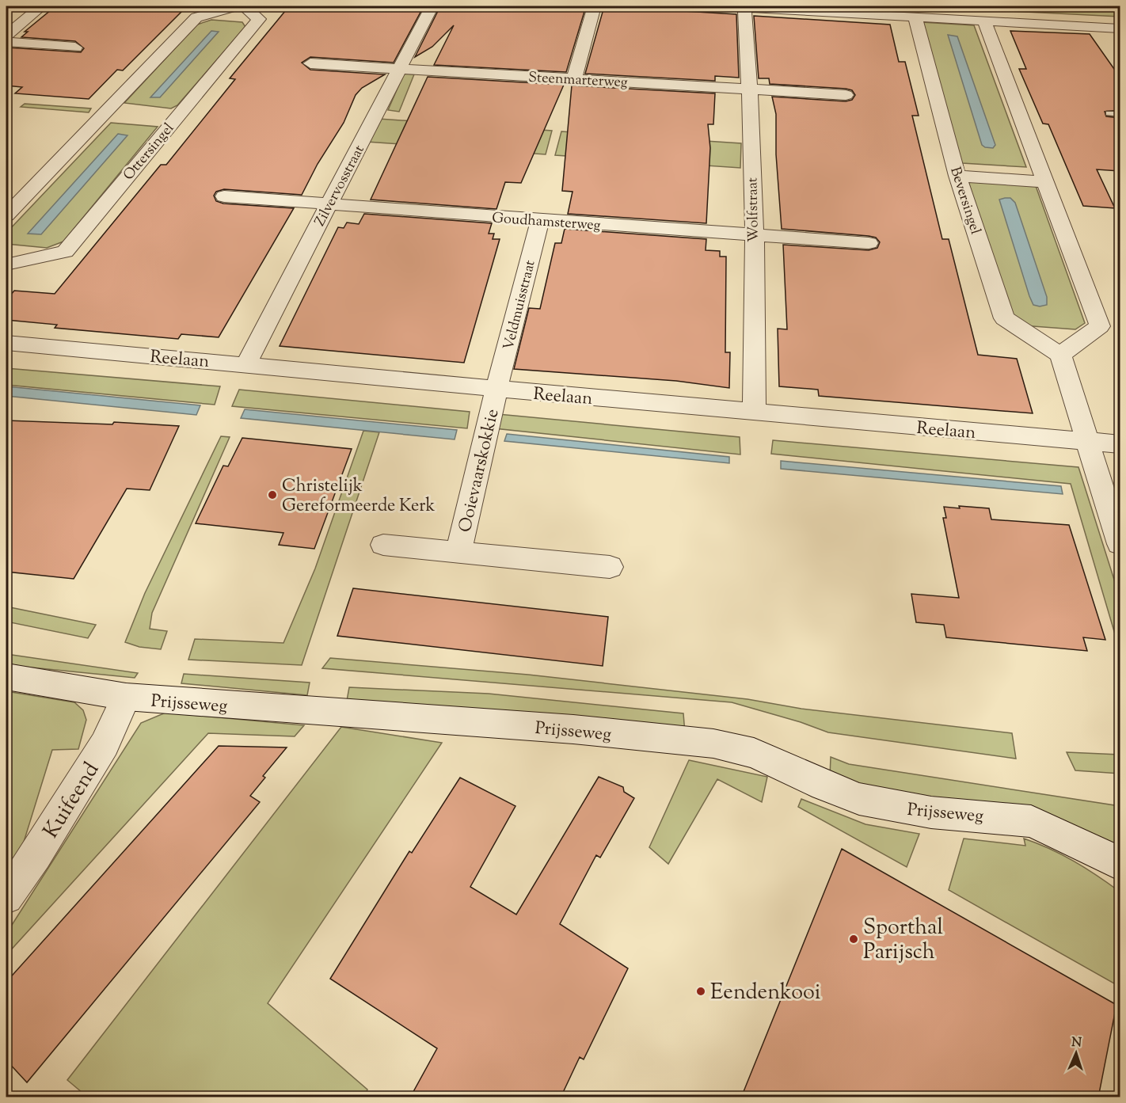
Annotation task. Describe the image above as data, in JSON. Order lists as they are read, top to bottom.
{
  "streets": {
    "street": [
      "Steenmarterweg",
      "Ottersingel",
      "Zilvervosstraat",
      "Beversingel",
      "Wolfstraat",
      "Goudhamsterweg",
      "Veldmuisstraat",
      "Reelaan",
      "Ooievaarskokkie",
      "Prijsseweg",
      "Kuifeend"
    ]
  },
  "crossings": [
    ["Steenmarterweg", "Zilvervosstraat"],
    ["Steenmarterweg", "Wolfstraat"],
    ["Zilvervosstraat", "Goudhamsterweg"],
    ["Zilvervosstraat", "Reelaan"],
    ["Wolfstraat", "Goudhamsterweg"],
    ["Wolfstraat", "Reelaan"],
    ["Goudhamsterweg", "Veldmuisstraat"],
    ["Veldmuisstraat", "Reelaan"],
    ["Veldmuisstraat", "Ooievaarskokkie"],
    ["Reelaan", "Ooievaarskokkie"],
    ["Prijsseweg", "Kuifeend"]
  ],
  "places": ["Christelijk Gereformeerde Kerk", "Sporthal Parijsch", "Eendenkooi"],
  "north": "top"
}
